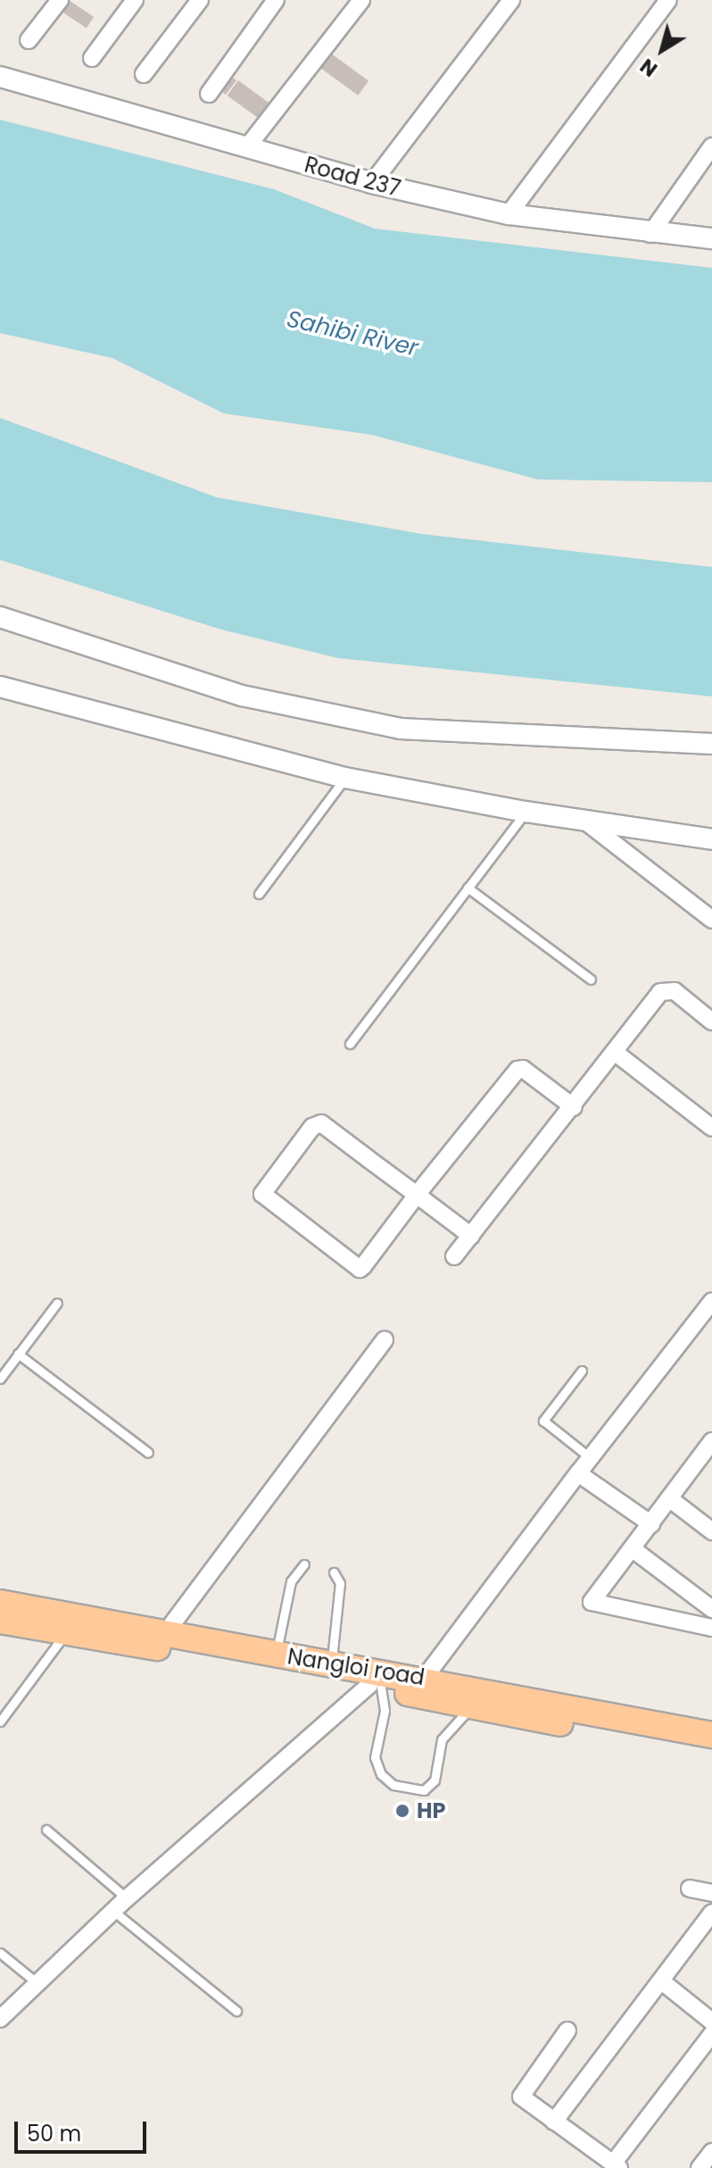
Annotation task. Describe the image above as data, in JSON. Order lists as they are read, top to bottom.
{
  "streets": {
    "main road": ["Nangloi road"],
    "street": ["Road 237"]
  },
  "water": ["Sahibi River"],
  "places": ["HP"],
  "scale_bar": "50 m",
  "north": "bottom left"
}
